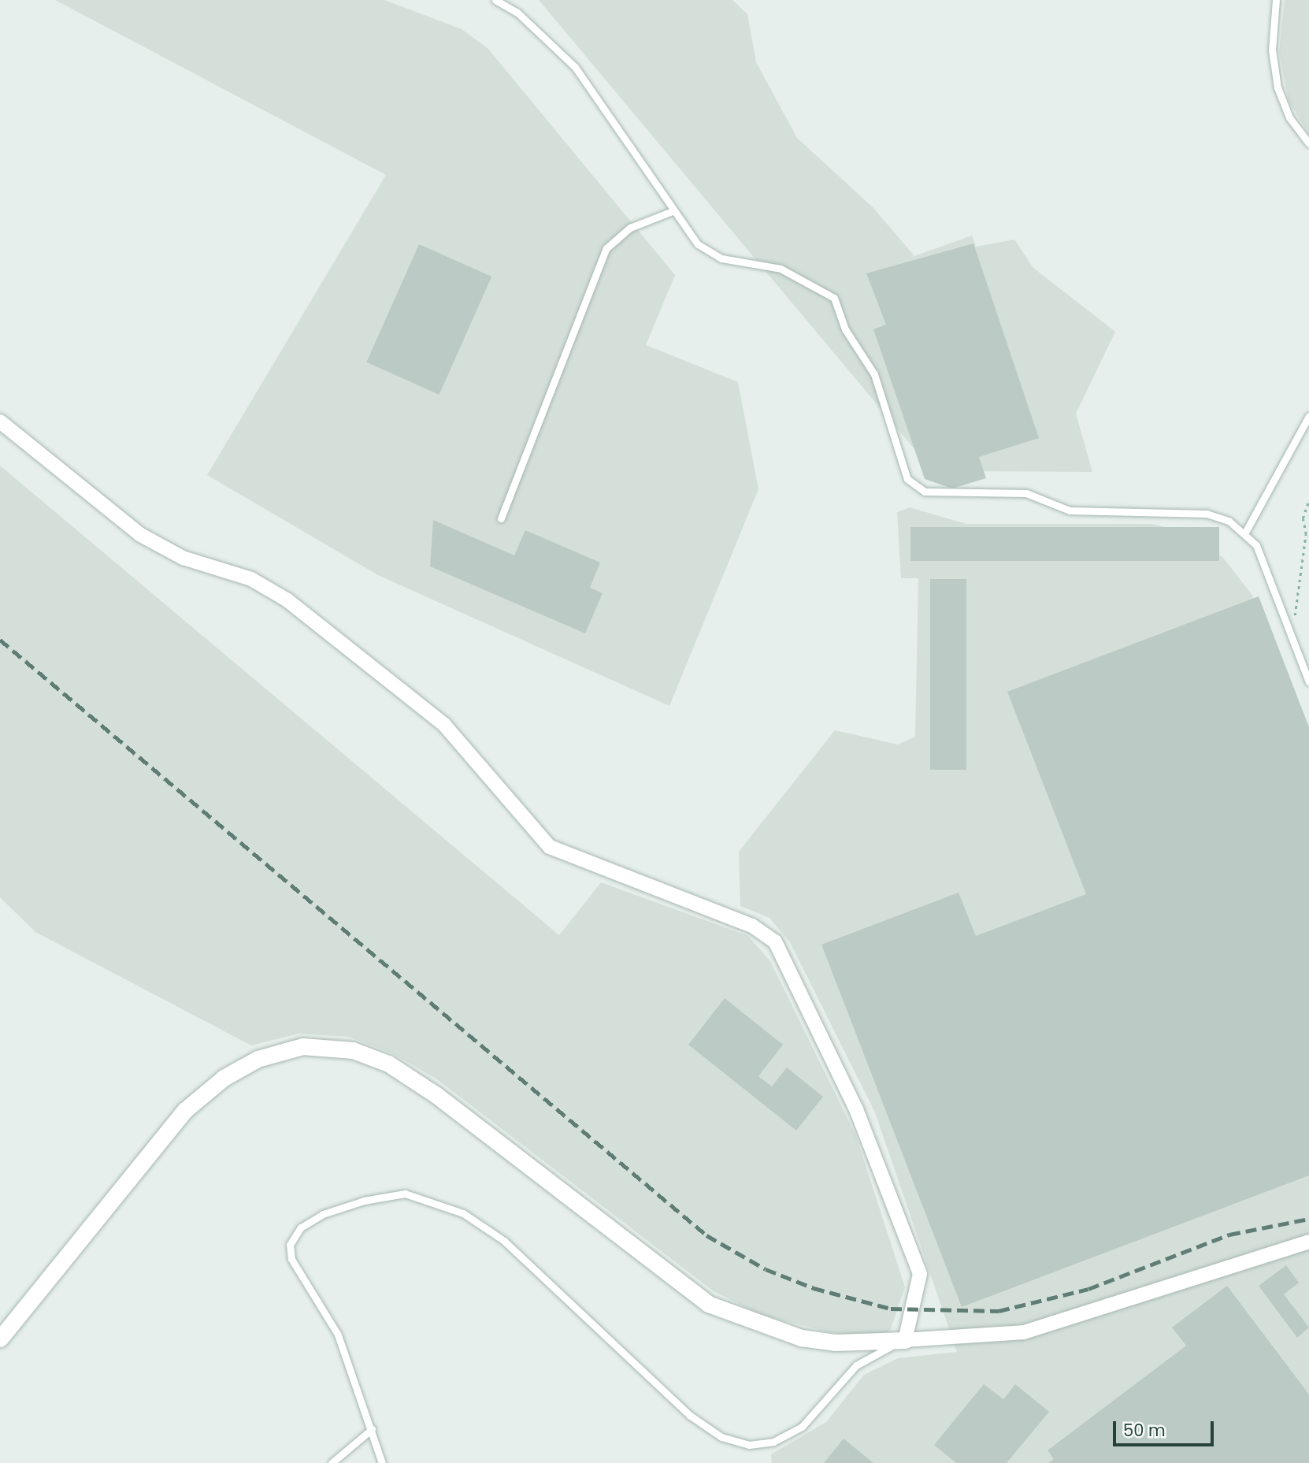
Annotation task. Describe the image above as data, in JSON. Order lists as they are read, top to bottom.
{
  "scale_bar": "50 m"
}
